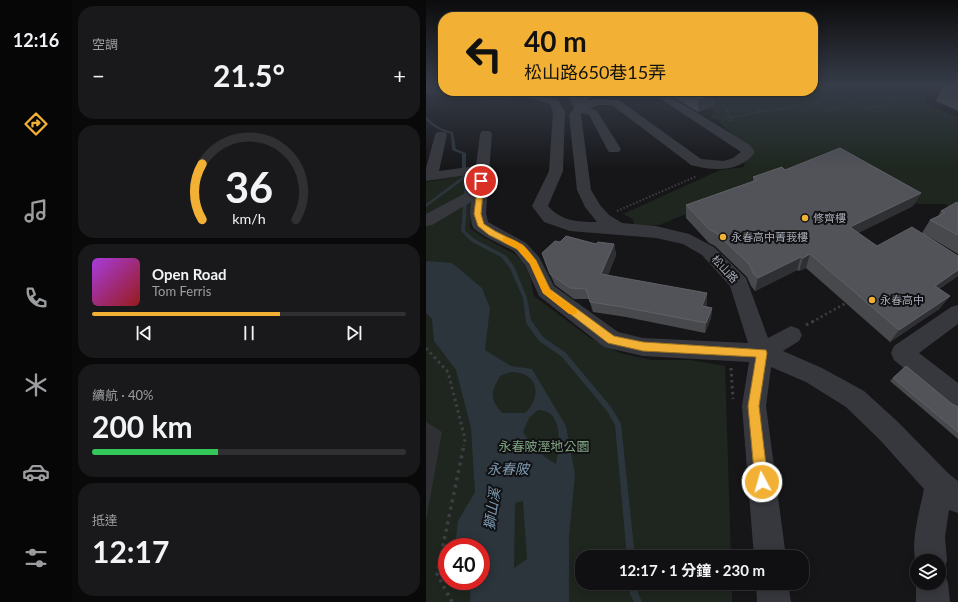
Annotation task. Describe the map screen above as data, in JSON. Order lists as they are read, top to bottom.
{
  "streets": {
    "street": ["松山路"]
  },
  "water": ["永春陂", "獅山溪"],
  "parks": ["永春陂溼地公園"],
  "places": ["修齊樓", "永春高中菁莪樓", "永春高中"],
  "page": {
    "tabs": "12:16",
    "tile": [
      "空調",
      ["續航 · 40%", "200 km"],
      ["抵達", "12:17"]
    ],
    "turn": ["40 m", "松山路650巷15弄"],
    "heat": ["−", "21.5°", "+"],
    "song": ["Open Road", "Tom Ferris"],
    "limit": "40",
    "trip": "12:17 · 1 分鐘 · 230 m",
    "gauge": ["36", "km/h"]
  }
}
